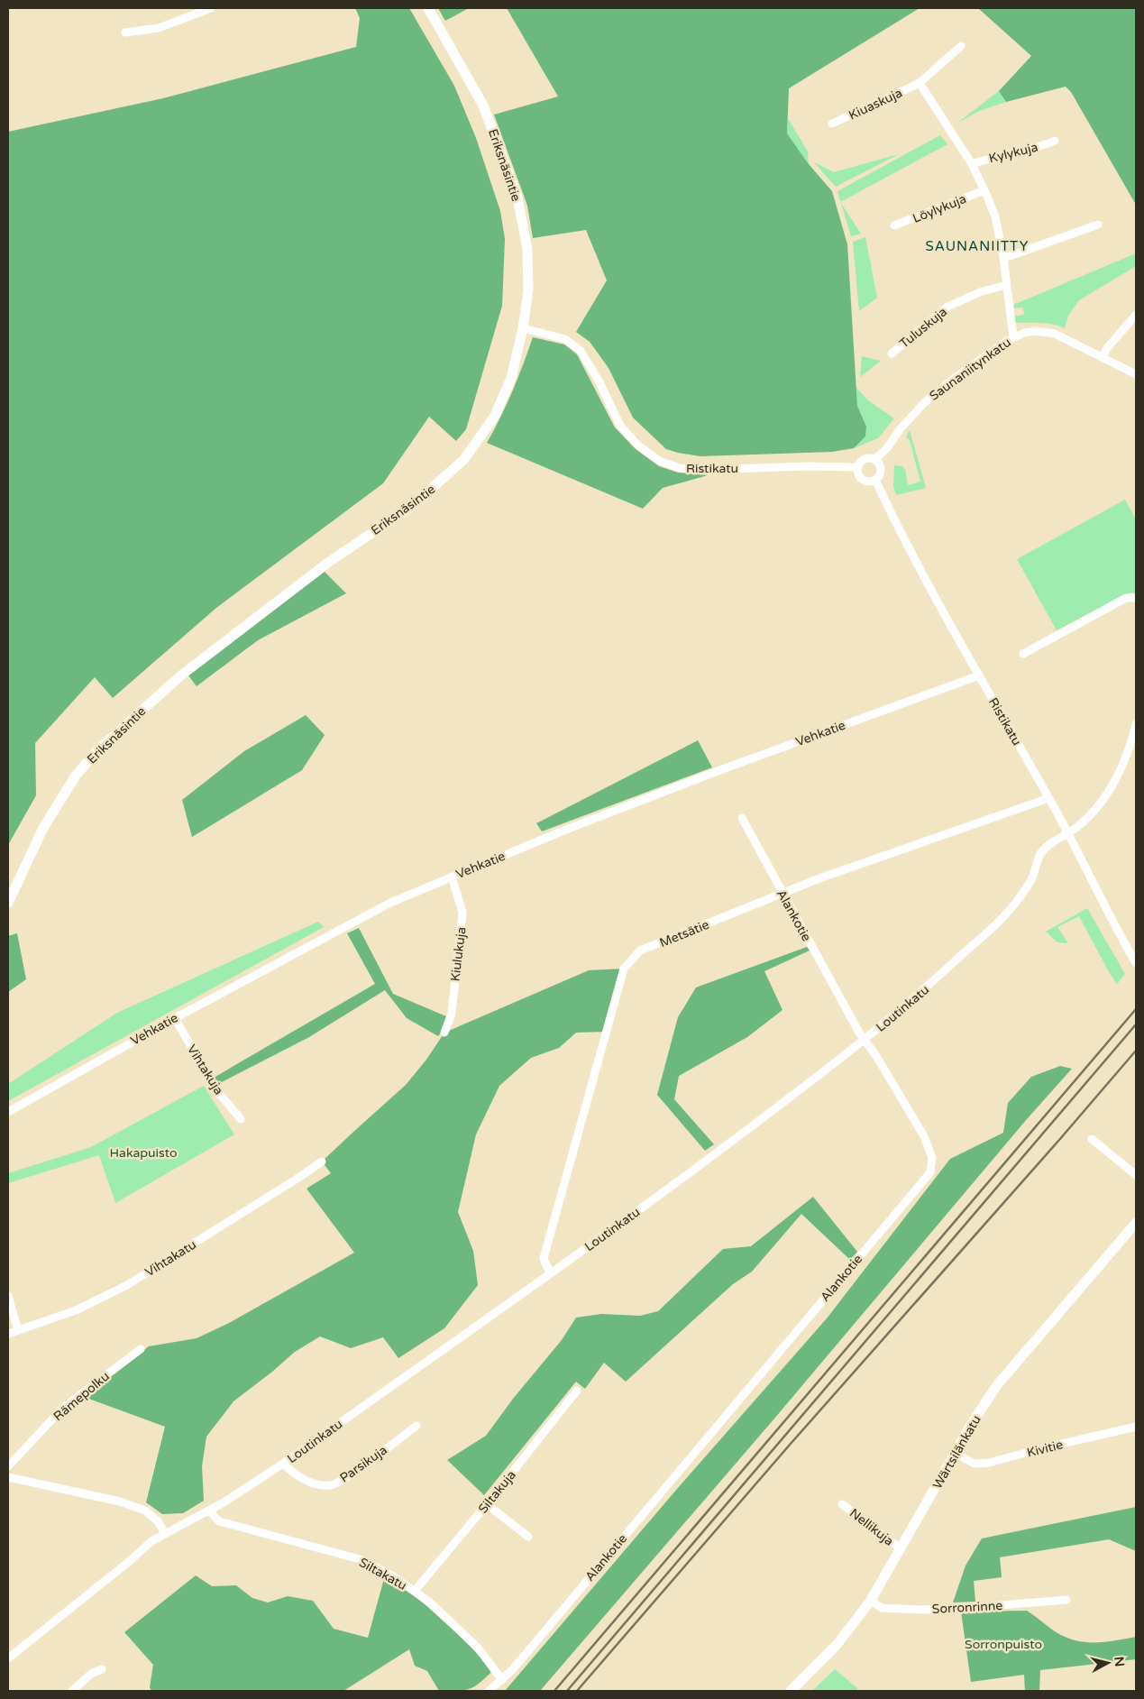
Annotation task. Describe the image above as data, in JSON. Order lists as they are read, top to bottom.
{
  "streets": {
    "street": [
      "Kiuaskuja",
      "Kylykuja",
      "Eriksnäsintie",
      "Löylykuja",
      "Tuluskuja",
      "Saunaniitynkatu",
      "Ristikatu",
      "Vehkatie",
      "Alankotie",
      "Metsätie",
      "Kiulukuja",
      "Loutinkatu",
      "Vihtakuja",
      "Vihtakatu",
      "Rämepolku",
      "Kivitie",
      "Wärtsilänkatu",
      "Parsikuja",
      "Siltakuja",
      "Nellikuja",
      "Siltakatu",
      "Sorronrinne"
    ]
  },
  "crossings": [
    ["Eriksnäsintie", "Ristikatu"],
    ["Saunaniitynkatu", "Ristikatu"],
    ["Ristikatu", "Vehkatie"],
    ["Ristikatu", "Metsätie"],
    ["Ristikatu", "Loutinkatu"],
    ["Vehkatie", "Kiulukuja"],
    ["Vehkatie", "Vihtakuja"],
    ["Alankotie", "Metsätie"],
    ["Alankotie", "Loutinkatu"],
    ["Alankotie", "Siltakatu"],
    ["Metsätie", "Loutinkatu"],
    ["Loutinkatu", "Parsikuja"],
    ["Loutinkatu", "Siltakatu"],
    ["Kivitie", "Wärtsilänkatu"],
    ["Wärtsilänkatu", "Nellikuja"],
    ["Wärtsilänkatu", "Sorronrinne"],
    ["Siltakuja", "Siltakatu"]
  ],
  "districts": ["SAUNANIITTY"],
  "parks": ["Hakapuisto", "Sorronpuisto"],
  "north": "right"
}
